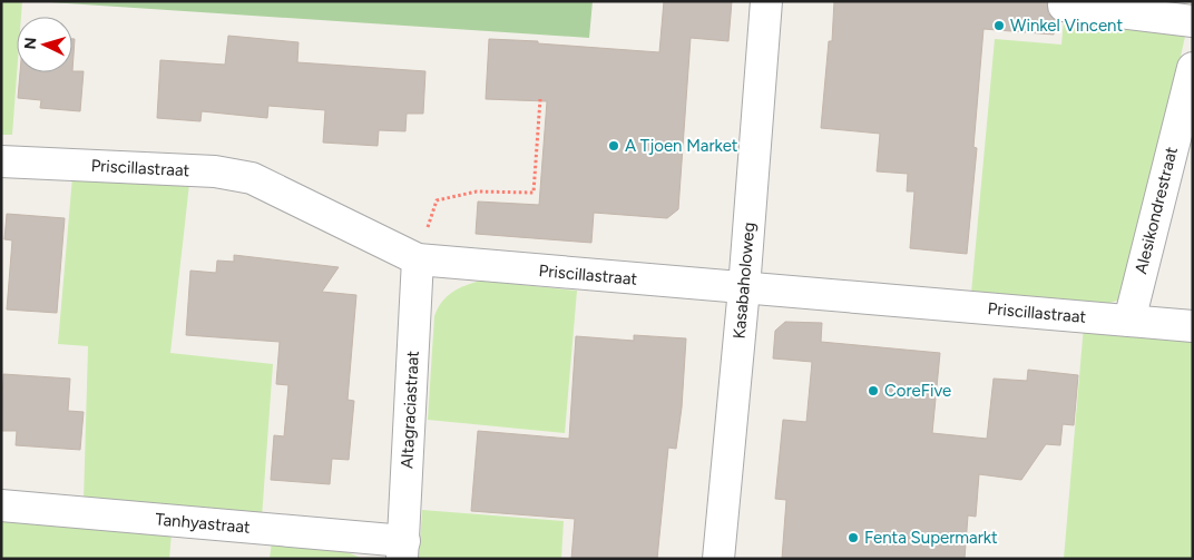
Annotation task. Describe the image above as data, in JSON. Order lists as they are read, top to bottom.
{
  "streets": {
    "street": [
      "Priscillastraat",
      "Alesikondrestraat",
      "Kasabaholoweg",
      "Altagraciastraat",
      "Tanhyastraat"
    ]
  },
  "crossings": [
    ["Priscillastraat", "Alesikondrestraat"],
    ["Priscillastraat", "Kasabaholoweg"],
    ["Priscillastraat", "Altagraciastraat"],
    ["Altagraciastraat", "Tanhyastraat"]
  ],
  "places": [
    "Winkel Vincent",
    "A Tjoen Market",
    "CoreFive",
    "Fenta Supermarkt"
  ],
  "north": "left"
}
